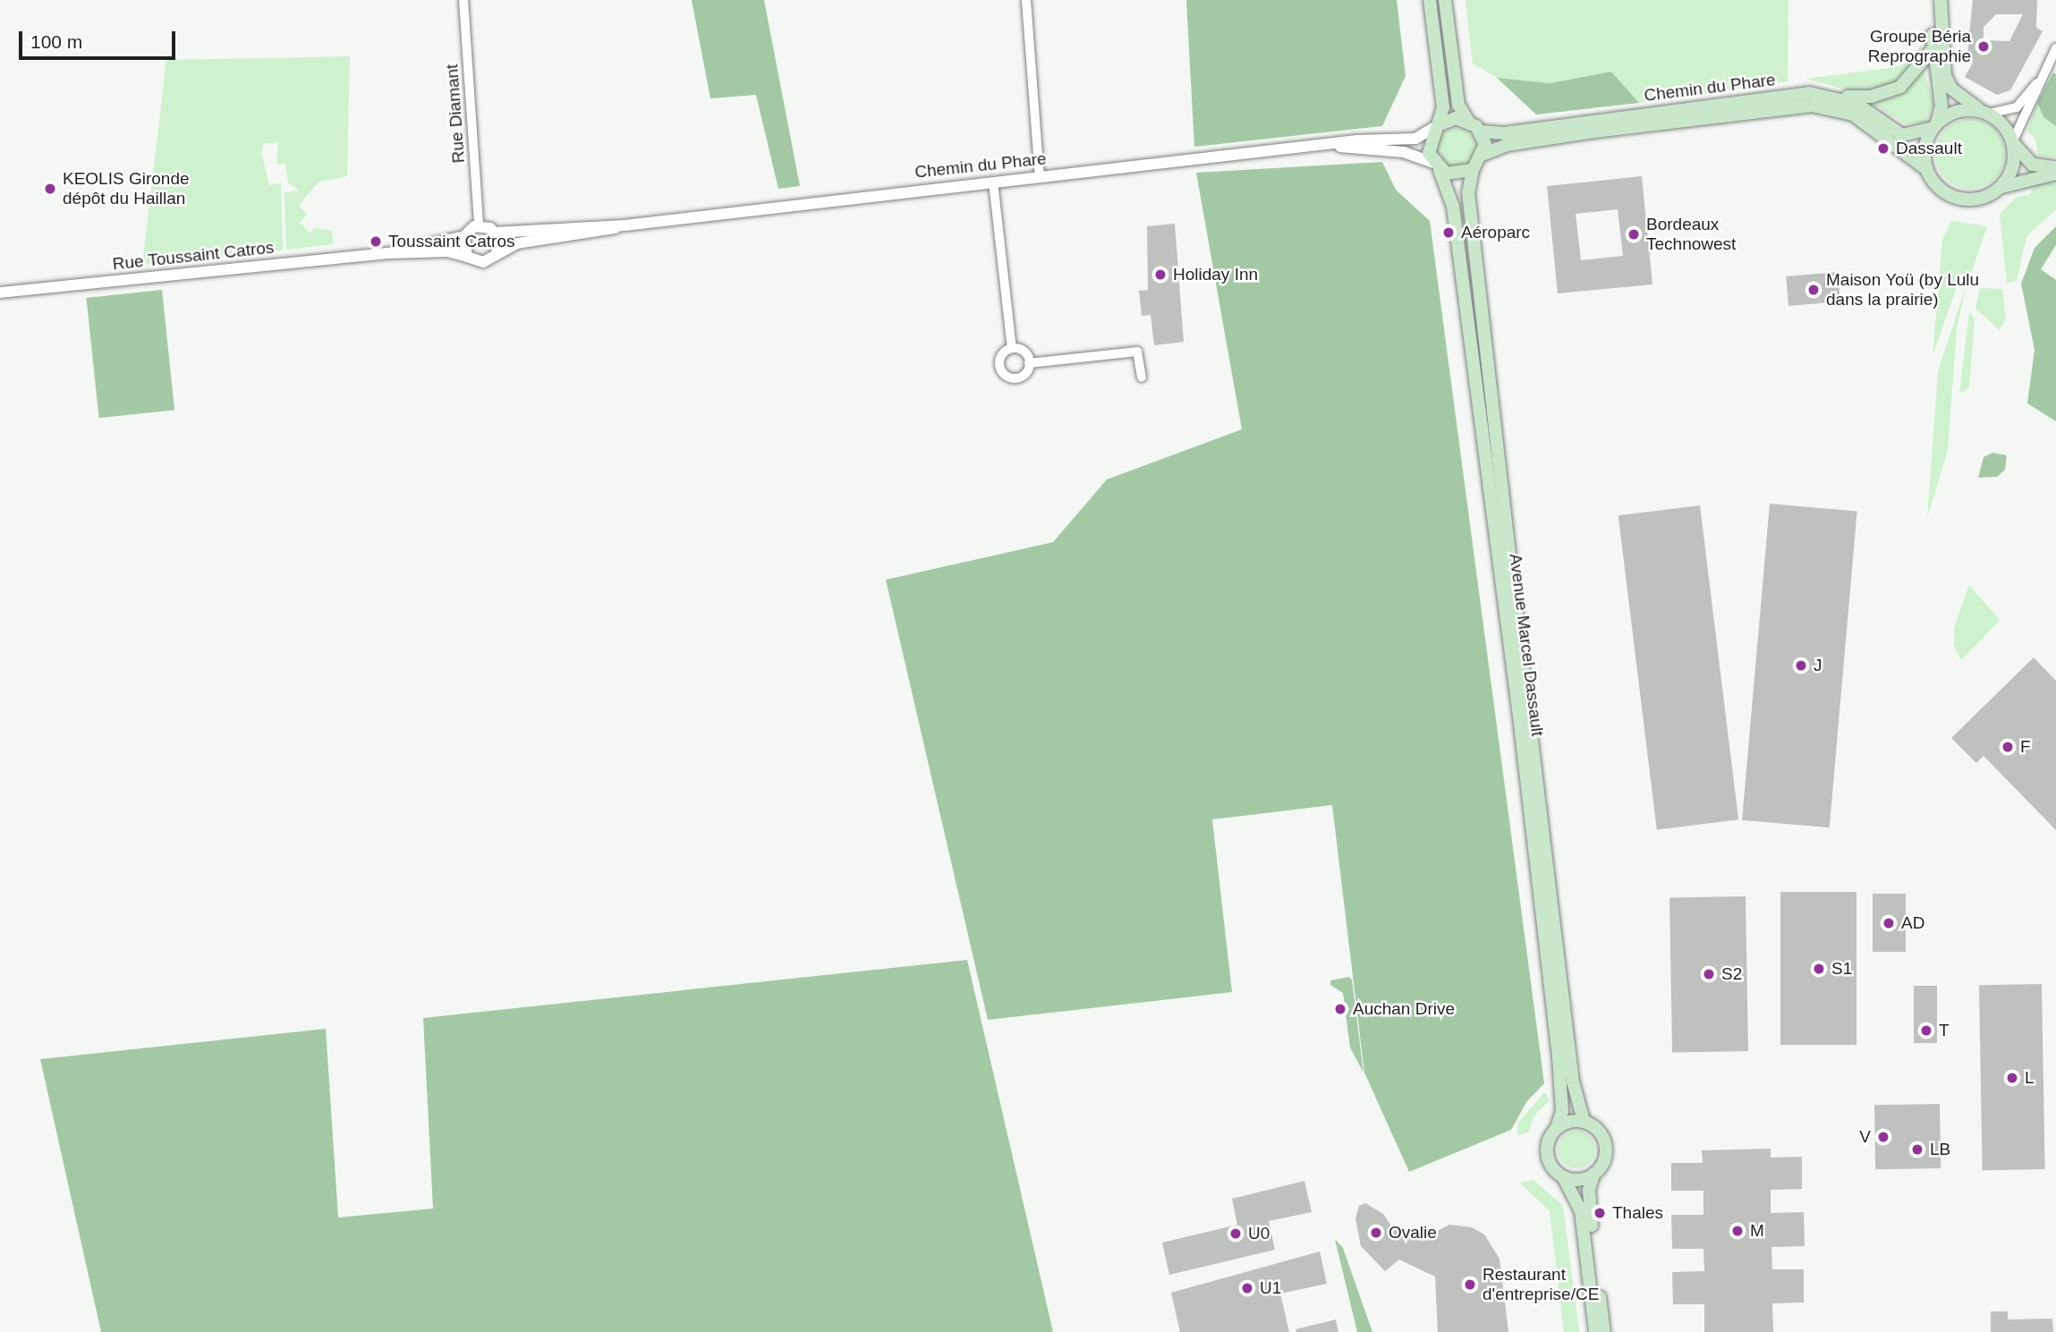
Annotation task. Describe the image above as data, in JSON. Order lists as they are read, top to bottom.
{
  "streets": {
    "main road": ["Chemin du Phare", "Avenue Marcel Dassault"],
    "street": ["Rue Diamant", "Rue Toussaint Catros"]
  },
  "crossings": [
    ["Chemin du Phare", "Rue Diamant"],
    ["Chemin du Phare", "Rue Toussaint Catros"],
    ["Chemin du Phare", "Avenue Marcel Dassault"],
    ["Rue Diamant", "Rue Toussaint Catros"]
  ],
  "places": [
    "Groupe Béria Reprographie",
    "Dassault",
    "KEOLIS Gironde dépôt du Haillan",
    "Aéroparc",
    "Bordeaux Technowest",
    "Toussaint Catros",
    "Holiday Inn",
    "Maison Yoü (by Lulu dans la prairie)",
    "J",
    "F",
    "AD",
    "S1",
    "S2",
    "Auchan Drive",
    "T",
    "L",
    "V",
    "LB",
    "Thales",
    "M",
    "Ovalie",
    "U0",
    "Restaurant d'entreprise/CE",
    "U1"
  ],
  "scale_bar": "100 m"
}
